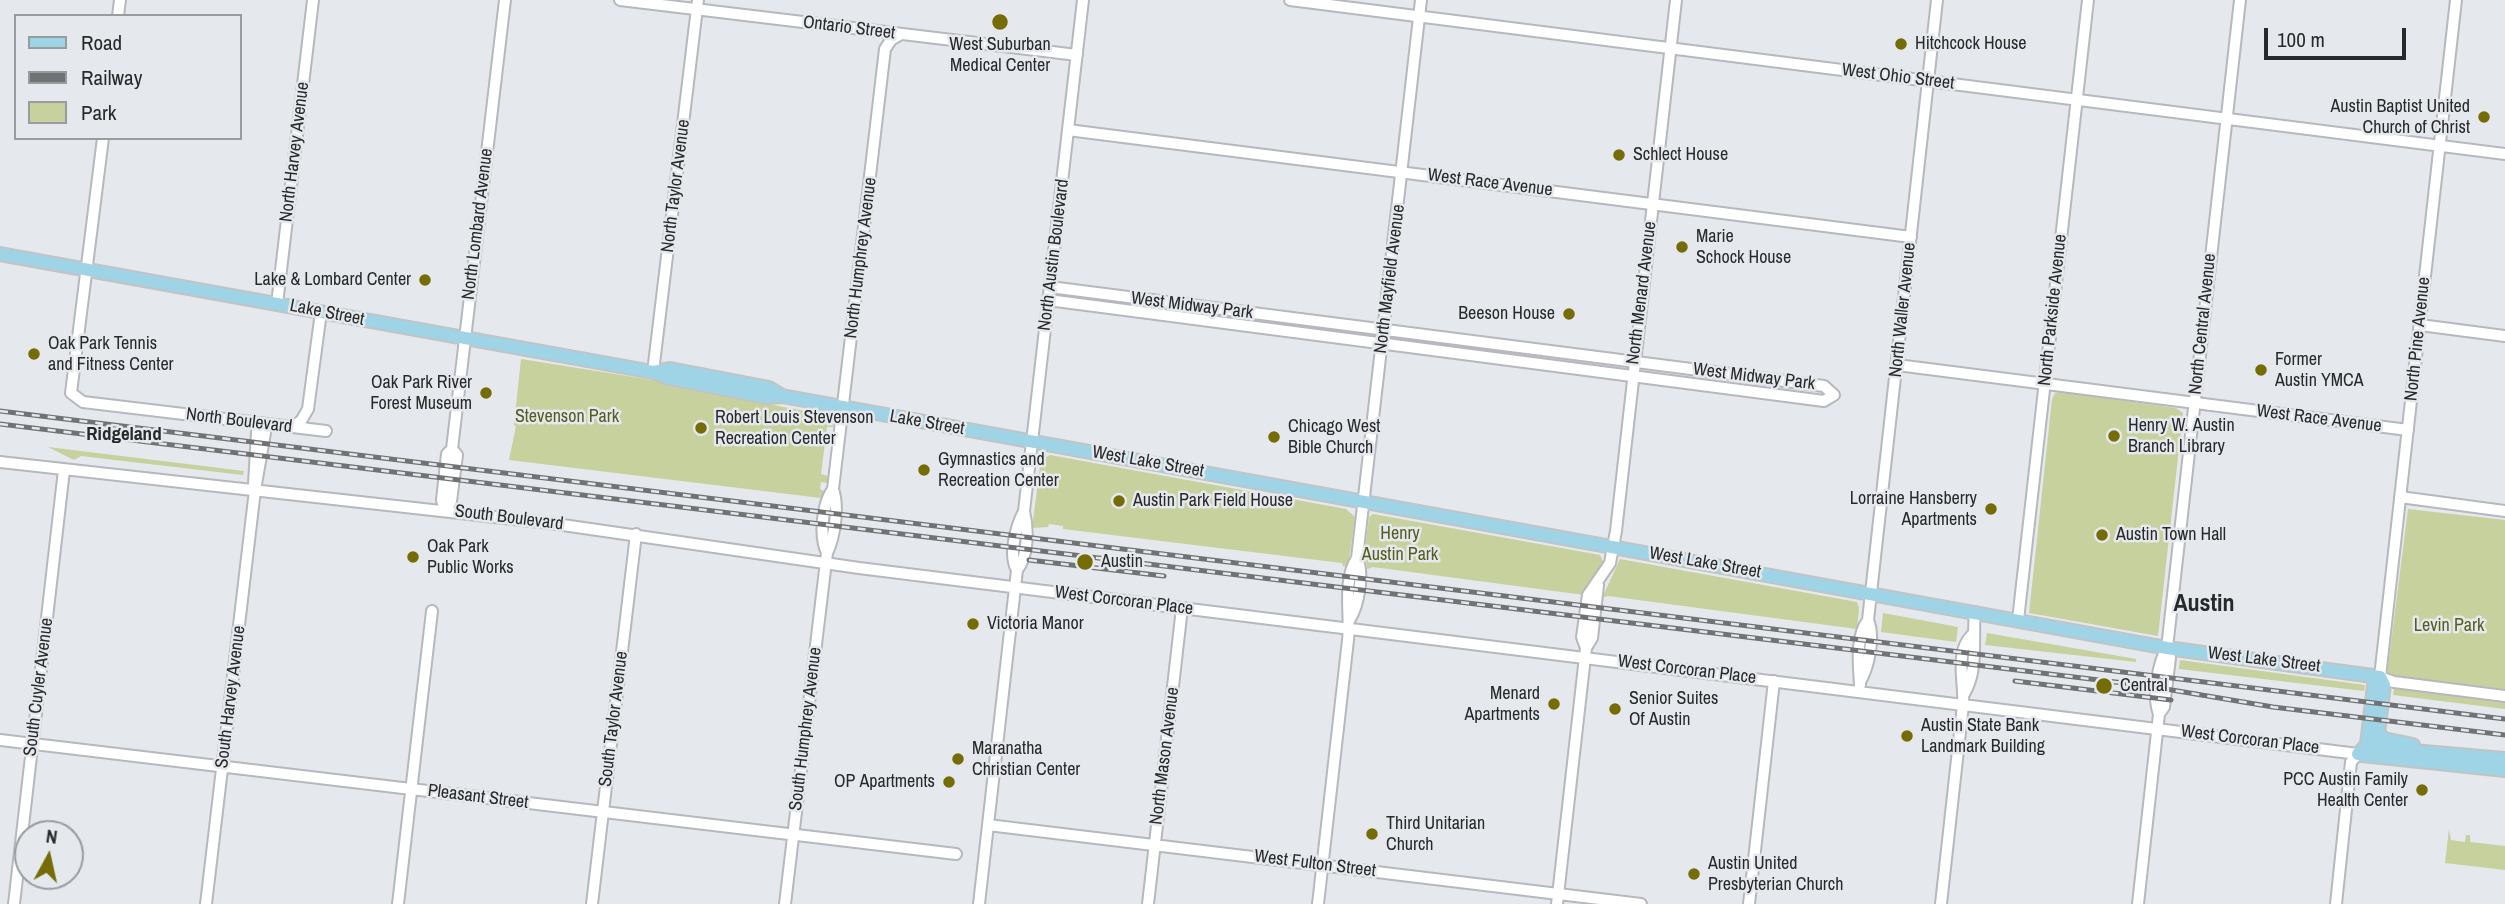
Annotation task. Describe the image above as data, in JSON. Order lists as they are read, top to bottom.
{
  "streets": {
    "main road": ["Lake Street", "North Pine Avenue", "West Lake Street"],
    "street": [
      "Ontario Street",
      "West Ohio Street",
      "North Harvey Avenue",
      "West Race Avenue",
      "North Taylor Avenue",
      "North Lombard Avenue",
      "North Austin Boulevard",
      "North Humphrey Avenue",
      "North Mayfield Avenue",
      "North Menard Avenue",
      "West Midway Park",
      "North Waller Avenue",
      "North Parkside Avenue",
      "North Central Avenue",
      "North Boulevard",
      "South Boulevard",
      "West Corcoran Place",
      "South Cuyler Avenue",
      "South Harvey Avenue",
      "South Taylor Avenue",
      "South Humphrey Avenue",
      "North Mason Avenue",
      "Pleasant Street",
      "West Fulton Street"
    ]
  },
  "crossings": [
    ["Ontario Street", "North Taylor Avenue"],
    ["Ontario Street", "North Austin Boulevard"],
    ["Ontario Street", "North Humphrey Avenue"],
    ["West Ohio Street", "North Mayfield Avenue"],
    ["West Ohio Street", "North Menard Avenue"],
    ["West Ohio Street", "North Waller Avenue"],
    ["West Ohio Street", "North Parkside Avenue"],
    ["West Ohio Street", "North Central Avenue"],
    ["West Ohio Street", "North Pine Avenue"],
    ["North Harvey Avenue", "Lake Street"],
    ["West Race Avenue", "North Austin Boulevard"],
    ["West Race Avenue", "North Mayfield Avenue"],
    ["West Race Avenue", "North Menard Avenue"],
    ["West Race Avenue", "North Waller Avenue"],
    ["West Race Avenue", "North Parkside Avenue"],
    ["West Race Avenue", "North Central Avenue"],
    ["West Race Avenue", "North Pine Avenue"],
    ["North Taylor Avenue", "Lake Street"],
    ["North Lombard Avenue", "Lake Street"],
    ["North Lombard Avenue", "South Boulevard"],
    ["North Austin Boulevard", "West Midway Park"],
    ["North Austin Boulevard", "Lake Street"],
    ["North Austin Boulevard", "West Lake Street"],
    ["North Austin Boulevard", "South Boulevard"],
    ["North Austin Boulevard", "West Corcoran Place"],
    ["North Austin Boulevard", "West Fulton Street"],
    ["North Humphrey Avenue", "Lake Street"],
    ["North Humphrey Avenue", "South Boulevard"],
    ["North Humphrey Avenue", "South Humphrey Avenue"],
    ["North Mayfield Avenue", "West Midway Park"],
    ["North Mayfield Avenue", "West Lake Street"],
    ["North Mayfield Avenue", "West Corcoran Place"],
    ["North Mayfield Avenue", "West Fulton Street"],
    ["North Menard Avenue", "West Midway Park"],
    ["North Menard Avenue", "West Lake Street"],
    ["North Menard Avenue", "West Corcoran Place"],
    ["North Menard Avenue", "West Fulton Street"],
    ["North Waller Avenue", "West Lake Street"],
    ["North Waller Avenue", "West Corcoran Place"],
    ["North Parkside Avenue", "West Lake Street"],
    ["Lake Street", "North Boulevard"],
    ["Lake Street", "West Lake Street"],
    ["North Central Avenue", "West Lake Street"],
    ["North Central Avenue", "West Corcoran Place"],
    ["North Pine Avenue", "West Lake Street"],
    ["North Pine Avenue", "West Corcoran Place"],
    ["South Boulevard", "West Corcoran Place"],
    ["South Boulevard", "South Cuyler Avenue"],
    ["South Boulevard", "South Harvey Avenue"],
    ["South Boulevard", "South Taylor Avenue"],
    ["South Boulevard", "South Humphrey Avenue"],
    ["West Corcoran Place", "North Mason Avenue"],
    ["South Cuyler Avenue", "Pleasant Street"],
    ["South Harvey Avenue", "Pleasant Street"],
    ["South Taylor Avenue", "Pleasant Street"],
    ["South Humphrey Avenue", "Pleasant Street"],
    ["North Mason Avenue", "West Fulton Street"]
  ],
  "districts": ["Ridgeland", "Austin"],
  "parks": ["Stevenson Park", "Henry Austin Park", "Levin Park"],
  "places": [
    "West Suburban Medical Center",
    "Hitchcock House",
    "Austin Baptist United Church of Christ",
    "Schlect House",
    "Marie Schock House",
    "Lake & Lombard Center",
    "Beeson House",
    "Oak Park Tennis and Fitness Center",
    "Former Austin YMCA",
    "Oak Park River Forest Museum",
    "Robert Louis Stevenson Recreation Center",
    "Henry W. Austin Branch Library",
    "Chicago West Bible Church",
    "Gymnastics and Recreation Center",
    "Austin Park Field House",
    "Lorraine Hansberry Apartments",
    "Austin Town Hall",
    "Oak Park Public Works",
    "Austin",
    "Victoria Manor",
    "Central",
    "Menard Apartments",
    "Senior Suites Of Austin",
    "Austin State Bank Landmark Building",
    "Maranatha Christian Center",
    "OP Apartments",
    "PCC Austin Family Health Center",
    "Third Unitarian Church",
    "Austin United Presbyterian Church"
  ],
  "legend": ["Road", "Railway", "Park"],
  "scale_bar": "100 m",
  "north": "top"
}
